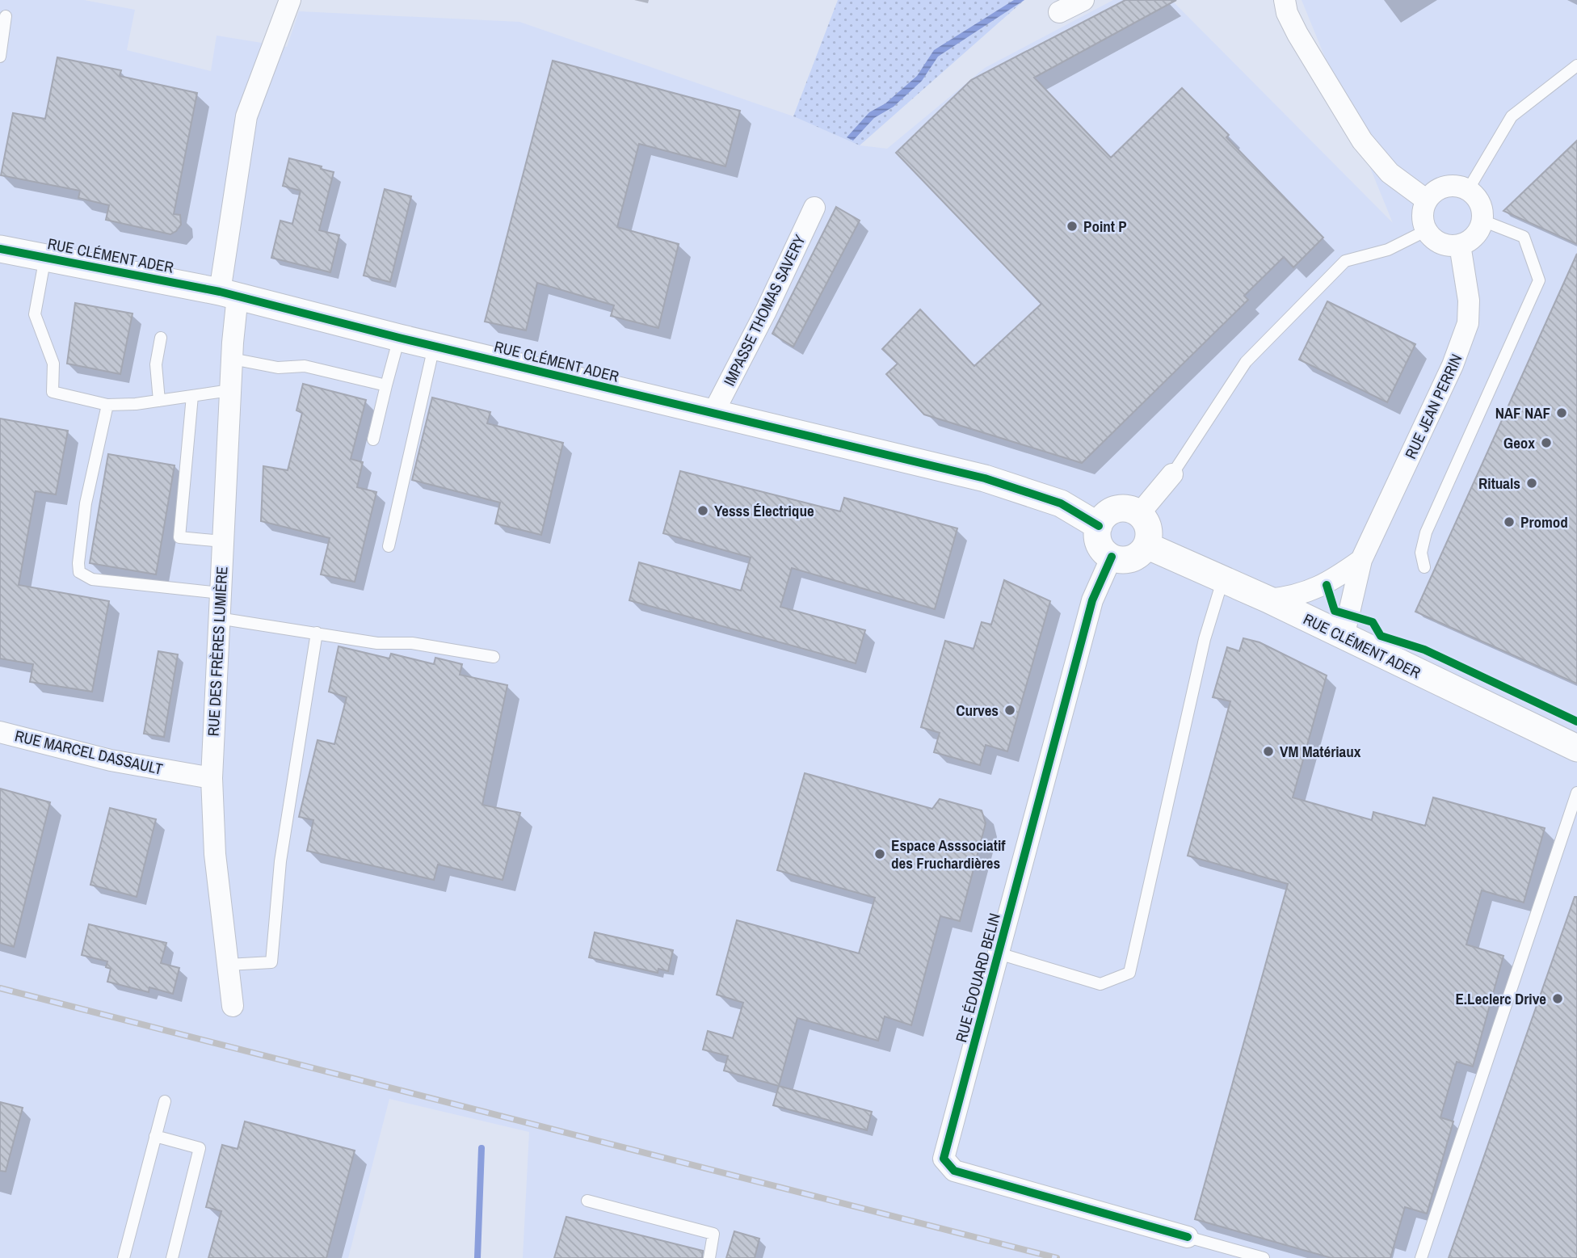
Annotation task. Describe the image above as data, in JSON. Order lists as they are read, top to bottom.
{
  "streets": {
    "street": [
      "RUE CLÉMENT ADER",
      "IMPASSE THOMAS SAVERY",
      "RUE JEAN PERRIN",
      "RUE DES FRÈRES LUMIÈRE",
      "RUE MARCEL DASSAULT",
      "RUE ÉDOUARD BELIN"
    ]
  },
  "crossings": [
    ["RUE CLÉMENT ADER", "IMPASSE THOMAS SAVERY"],
    ["RUE CLÉMENT ADER", "RUE JEAN PERRIN"],
    ["RUE CLÉMENT ADER", "RUE DES FRÈRES LUMIÈRE"],
    ["RUE CLÉMENT ADER", "RUE ÉDOUARD BELIN"],
    ["RUE DES FRÈRES LUMIÈRE", "RUE MARCEL DASSAULT"]
  ],
  "places": [
    "Point P",
    "NAF NAF",
    "Geox",
    "Rituals",
    "Yesss Électrique",
    "Promod",
    "Curves",
    "VM Matériaux",
    "Espace Asssociatif des Fruchardières",
    "E.Leclerc Drive"
  ]
}
